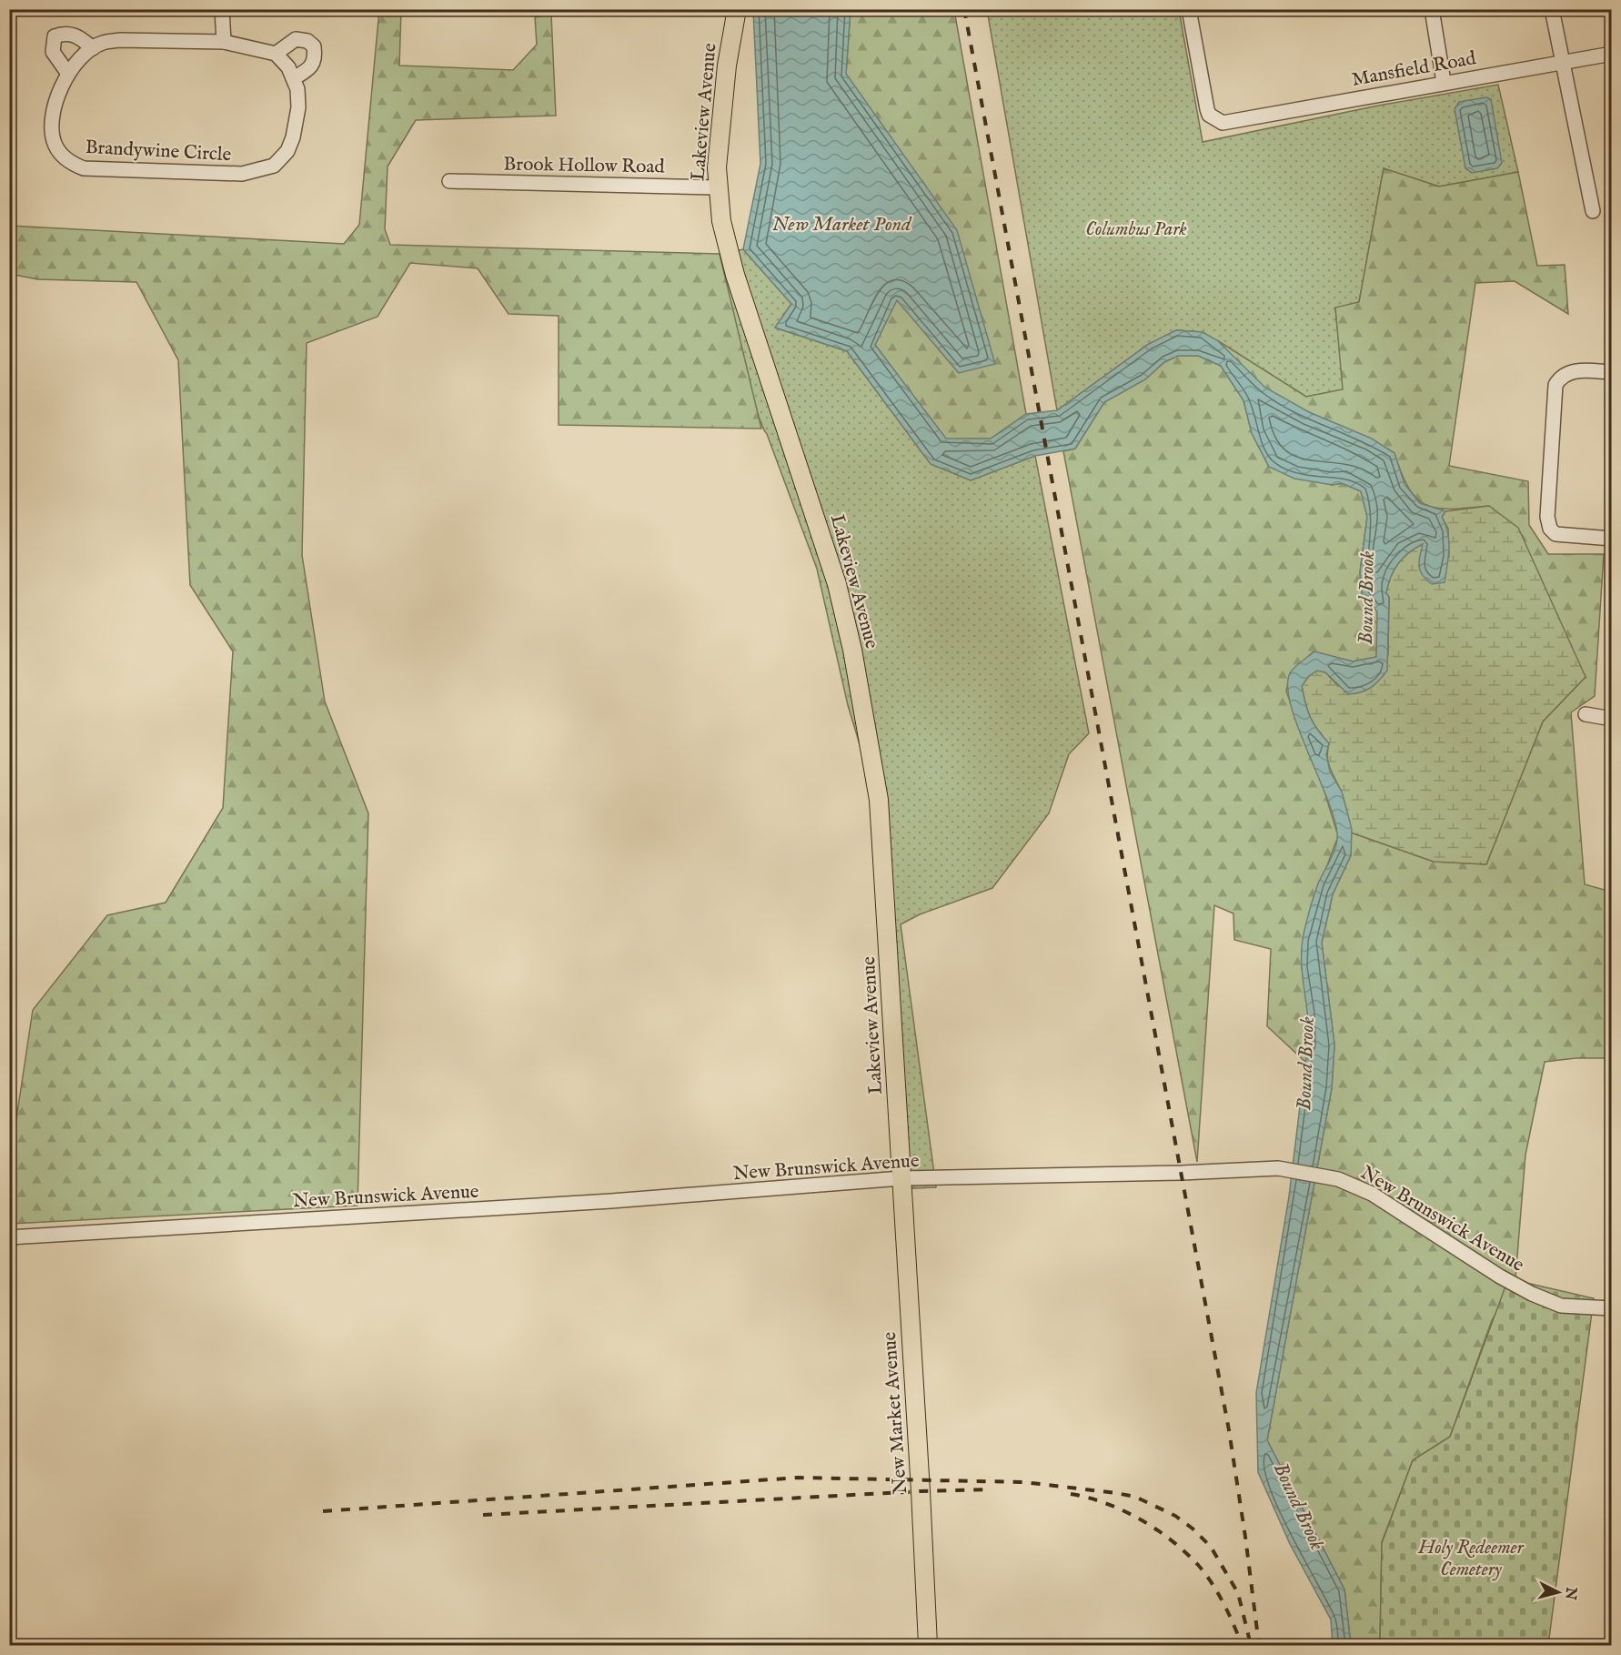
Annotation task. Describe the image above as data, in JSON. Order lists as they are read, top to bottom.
{
  "streets": {
    "main road": ["Lakeview Avenue", "New Market Avenue"],
    "street": [
      "Mansfield Road",
      "Brandywine Circle",
      "Brook Hollow Road",
      "New Brunswick Avenue"
    ]
  },
  "crossings": [
    ["Lakeview Avenue", "Brook Hollow Road"],
    ["Lakeview Avenue", "New Brunswick Avenue"],
    ["Lakeview Avenue", "New Market Avenue"],
    ["New Brunswick Avenue", "New Market Avenue"]
  ],
  "water": ["New Market Pond", "Bound Brook"],
  "parks": ["Columbus Park", "Holy Redeemer Cemetery"],
  "north": "right"
}
